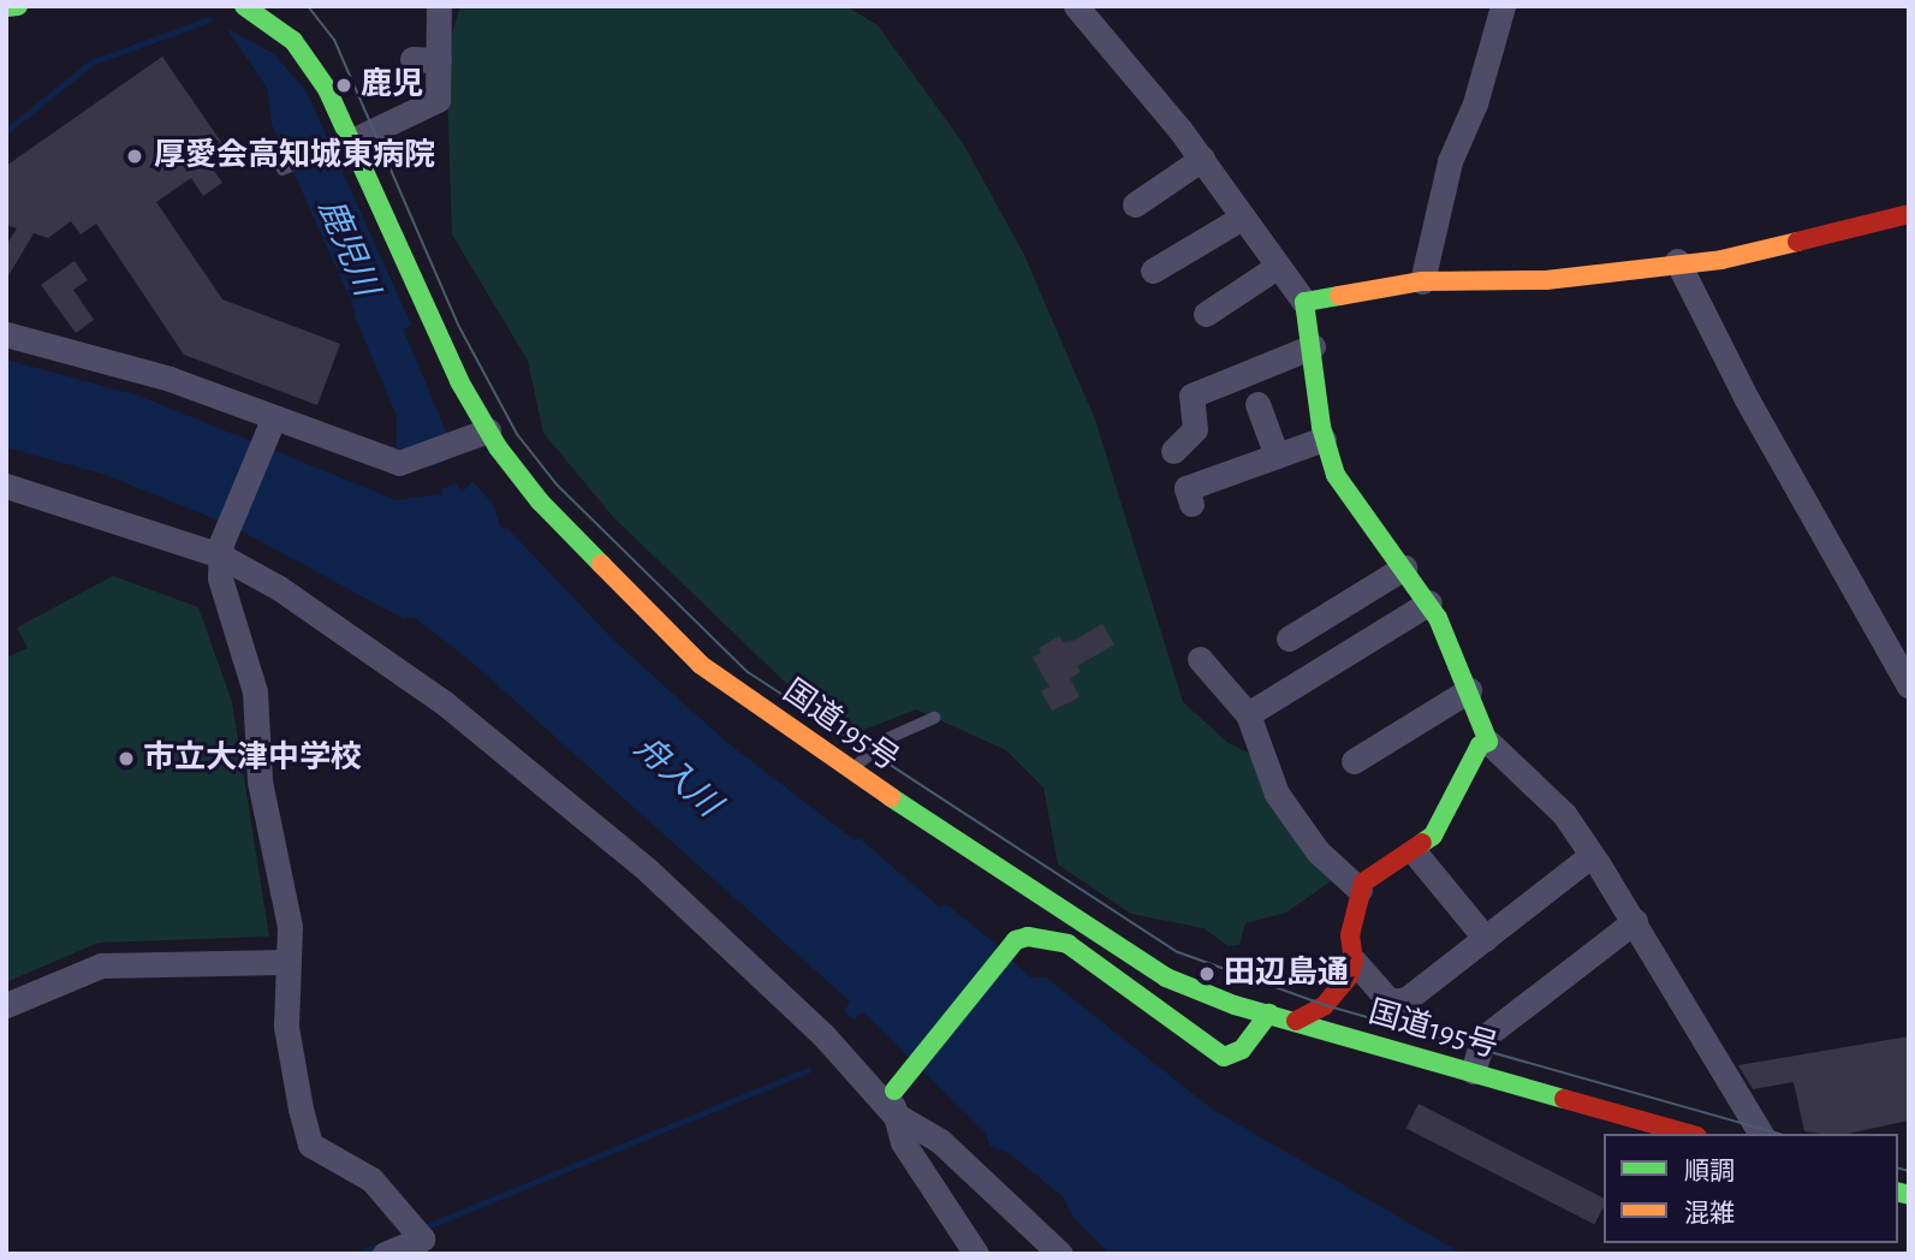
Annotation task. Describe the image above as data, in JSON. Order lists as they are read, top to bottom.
{
  "streets": {
    "main road": ["国道195号"]
  },
  "water": ["鹿児川", "舟入川"],
  "places": [
    "鹿児",
    "厚愛会高知城東病院",
    "市立大津中学校",
    "田辺島通"
  ],
  "legend": ["順調", "混雑"]
}
